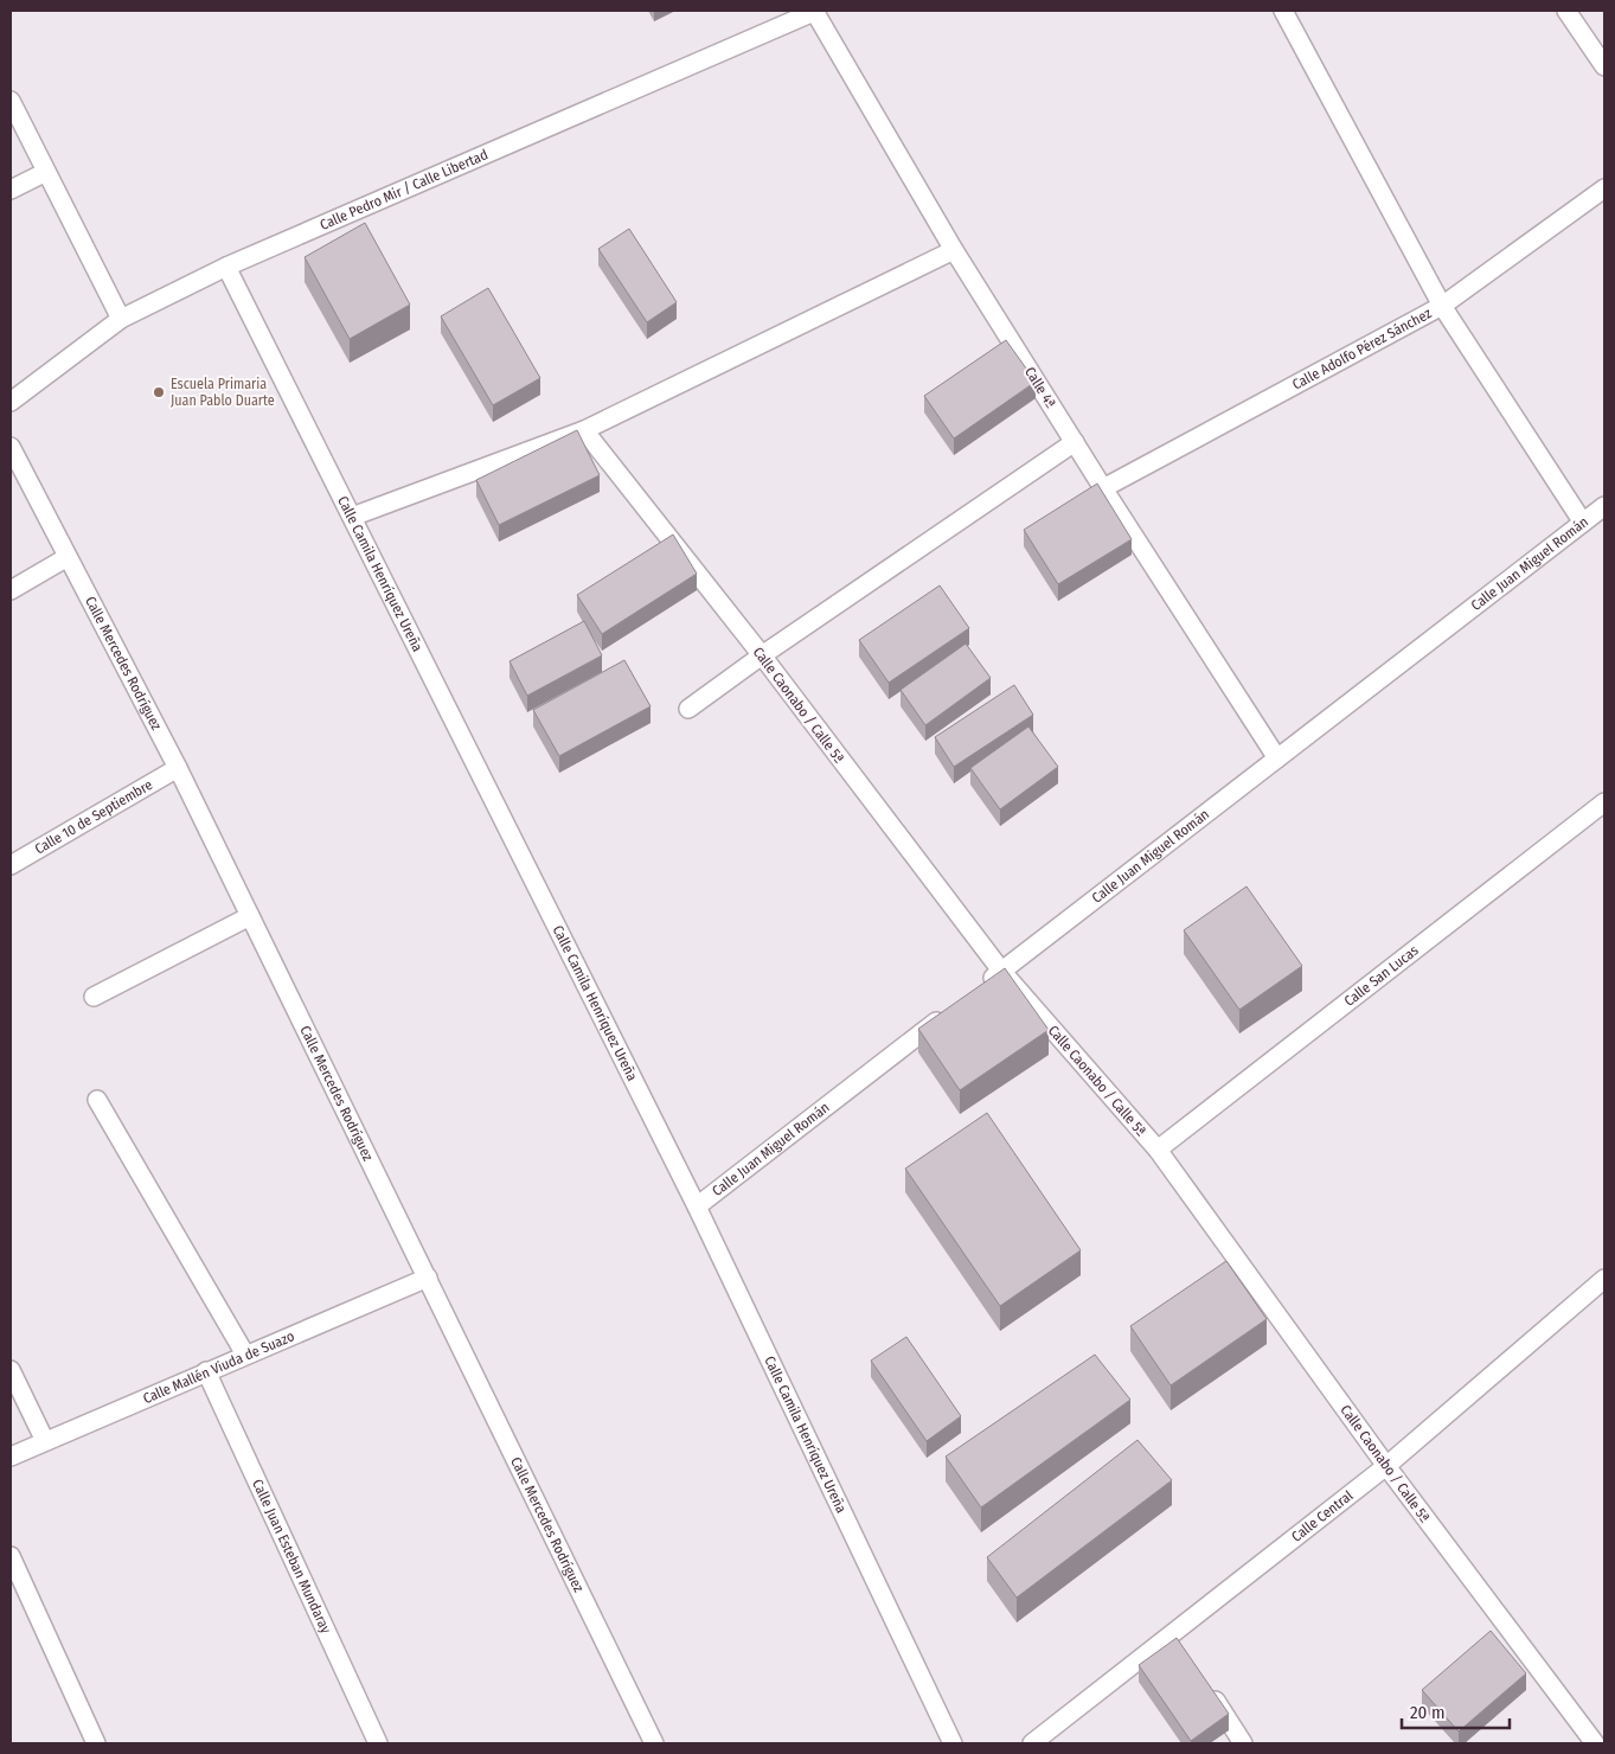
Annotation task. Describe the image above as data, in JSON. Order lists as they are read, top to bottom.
{
  "streets": {
    "street": [
      "Calle Pedro Mir / Calle Libertad",
      "Calle Adolfo Pérez Sánchez",
      "Calle 4ª",
      "Calle Juan Miguel Román",
      "Calle Camila Henríquez Ureña",
      "Calle Mercedes Rodríguez",
      "Calle Caonabo / Calle 5ª",
      "Calle 10 de Septiembre",
      "Calle San Lucas",
      "Calle Mallén Viuda de Suazo",
      "Calle Central",
      "Calle Juan Esteban Mundaray"
    ]
  },
  "crossings": [
    ["Calle Pedro Mir / Calle Libertad", "Calle 4ª"],
    ["Calle Pedro Mir / Calle Libertad", "Calle Camila Henríquez Ureña"],
    ["Calle Adolfo Pérez Sánchez", "Calle 4ª"],
    ["Calle 4ª", "Calle Juan Miguel Román"],
    ["Calle Juan Miguel Román", "Calle Camila Henríquez Ureña"],
    ["Calle Juan Miguel Román", "Calle Caonabo / Calle 5ª"],
    ["Calle Mercedes Rodríguez", "Calle 10 de Septiembre"],
    ["Calle Mercedes Rodríguez", "Calle Mallén Viuda de Suazo"],
    ["Calle Caonabo / Calle 5ª", "Calle San Lucas"],
    ["Calle Caonabo / Calle 5ª", "Calle Central"],
    ["Calle Mallén Viuda de Suazo", "Calle Juan Esteban Mundaray"]
  ],
  "places": ["Escuela Primaria Juan Pablo Duarte"],
  "scale_bar": "20 m"
}
